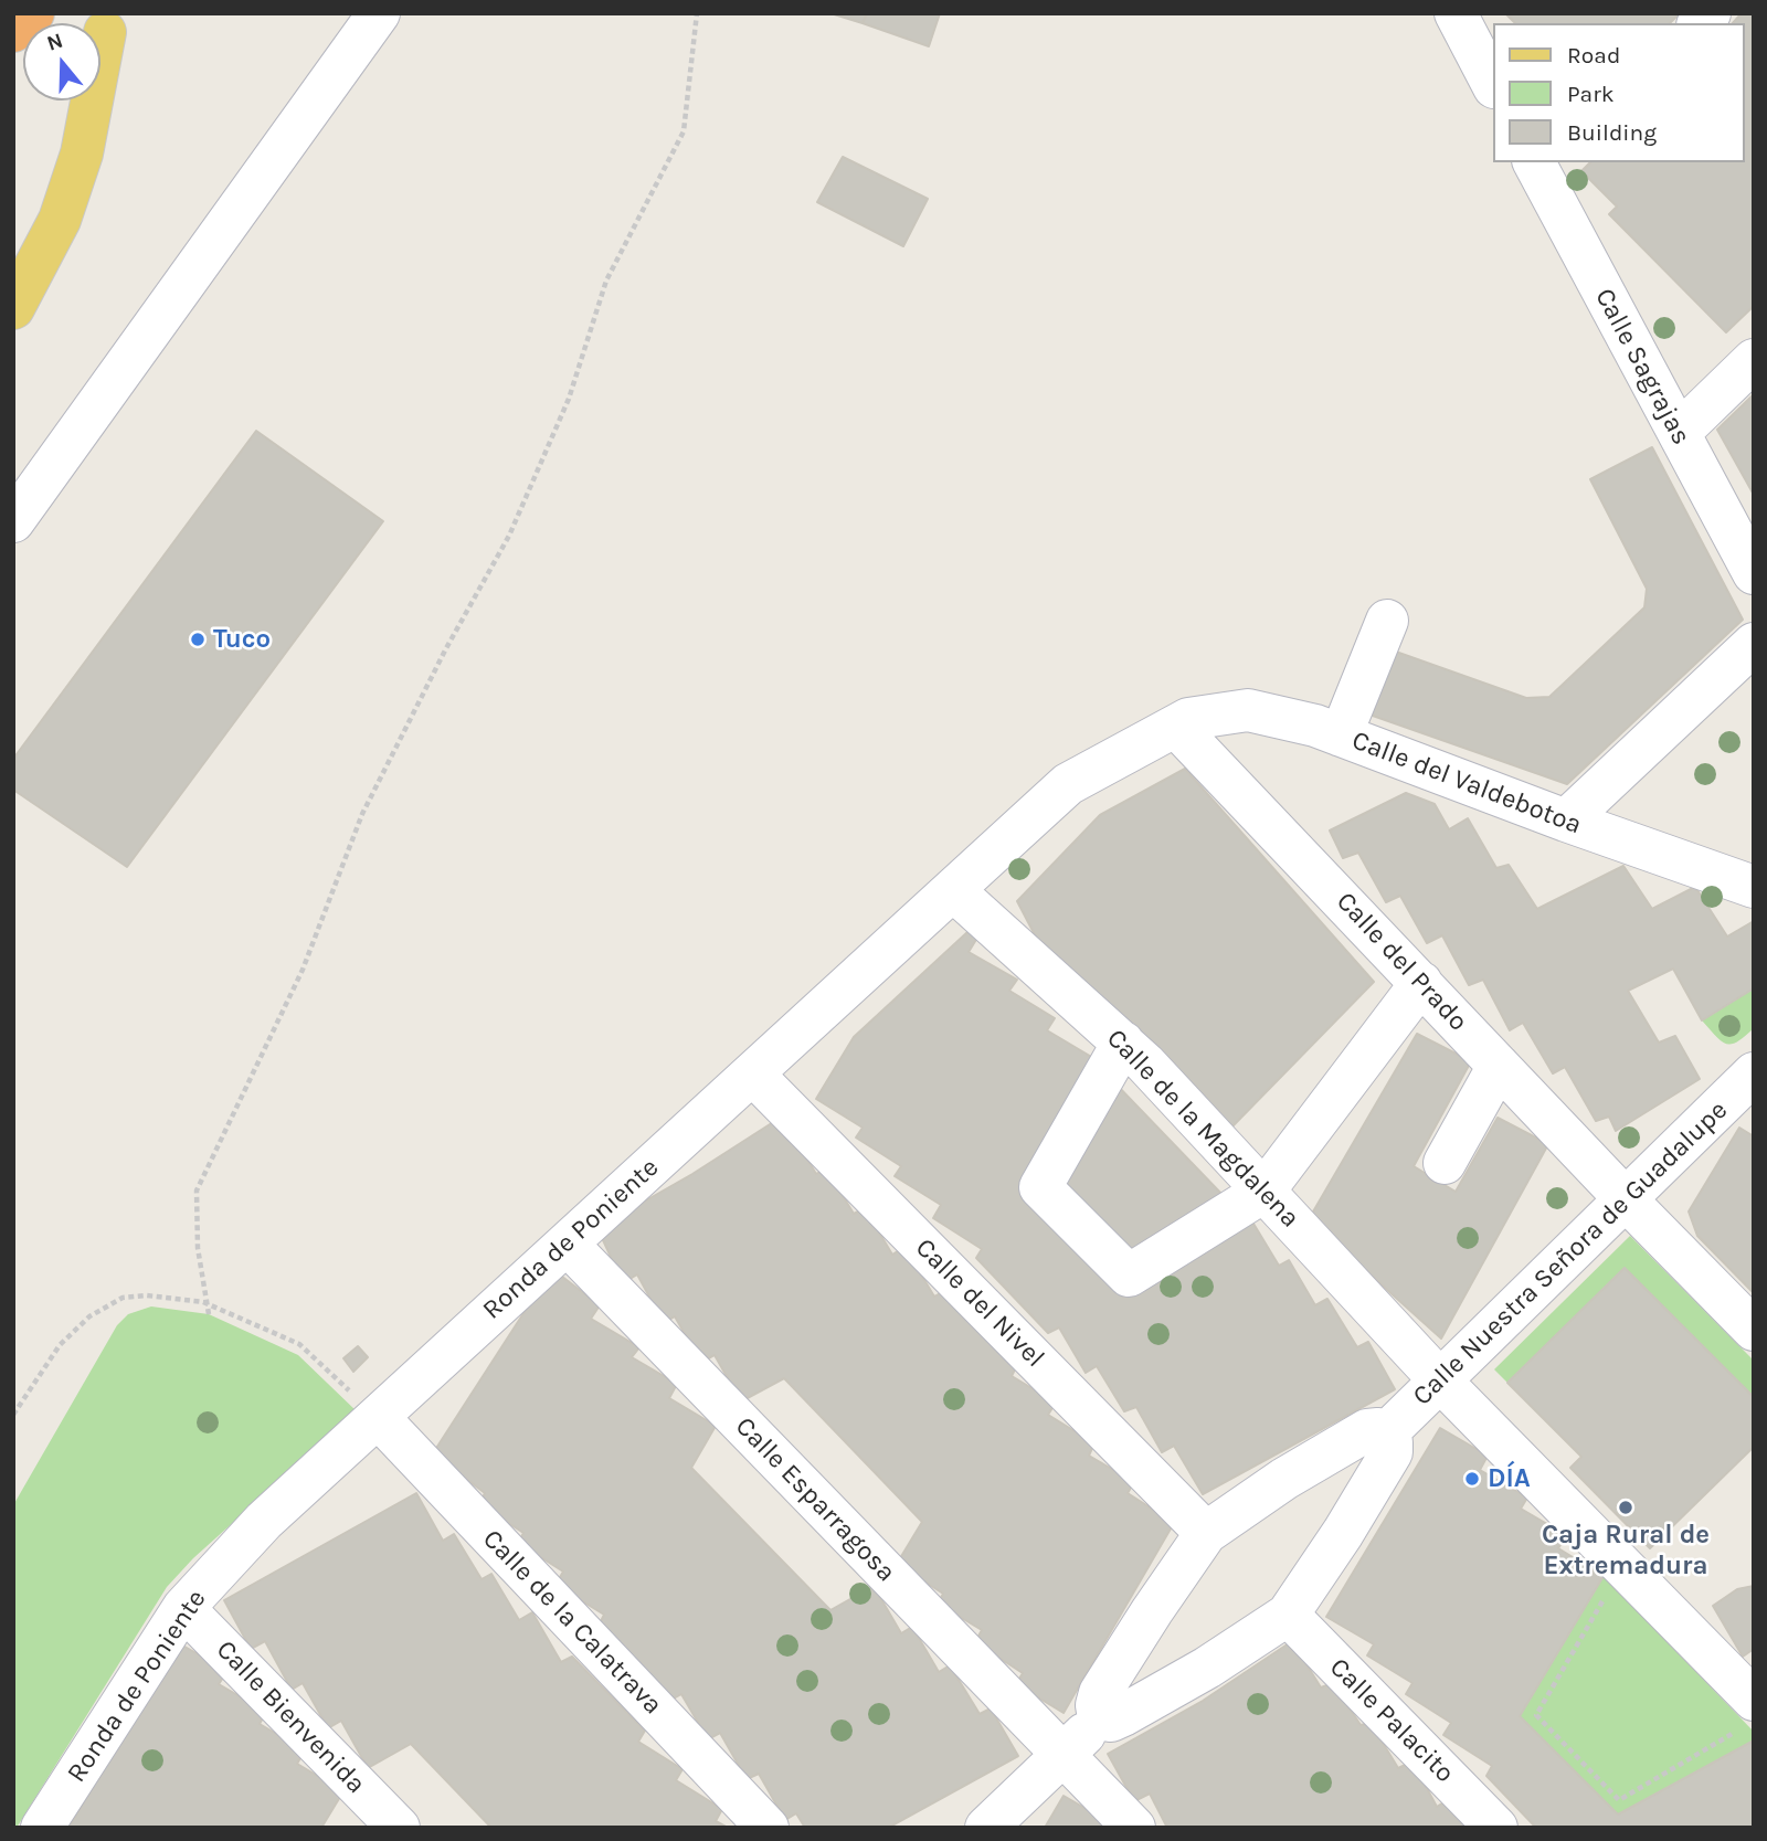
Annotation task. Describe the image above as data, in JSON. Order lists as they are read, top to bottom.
{
  "streets": {
    "street": [
      "Calle Sagrajas",
      "Calle del Valdebotoa",
      "Calle del Prado",
      "Calle de la Magdalena",
      "Ronda de Poniente",
      "Calle Nuestra Señora de Guadalupe",
      "Calle del Nivel",
      "Calle Esparragosa",
      "Calle de la Calatrava",
      "Calle Bienvenida",
      "Calle Palacito"
    ]
  },
  "crossings": [
    ["Calle del Valdebotoa", "Calle del Prado"],
    ["Calle del Valdebotoa", "Ronda de Poniente"],
    ["Calle del Prado", "Ronda de Poniente"],
    ["Calle del Prado", "Calle Nuestra Señora de Guadalupe"],
    ["Calle de la Magdalena", "Ronda de Poniente"],
    ["Calle de la Magdalena", "Calle Nuestra Señora de Guadalupe"],
    ["Ronda de Poniente", "Calle del Nivel"],
    ["Ronda de Poniente", "Calle Esparragosa"],
    ["Ronda de Poniente", "Calle de la Calatrava"],
    ["Ronda de Poniente", "Calle Bienvenida"]
  ],
  "places": ["Tuco", "DÍA", "Caja Rural de Extremadura"],
  "legend": ["Road", "Park", "Building"],
  "north": "top"
}
